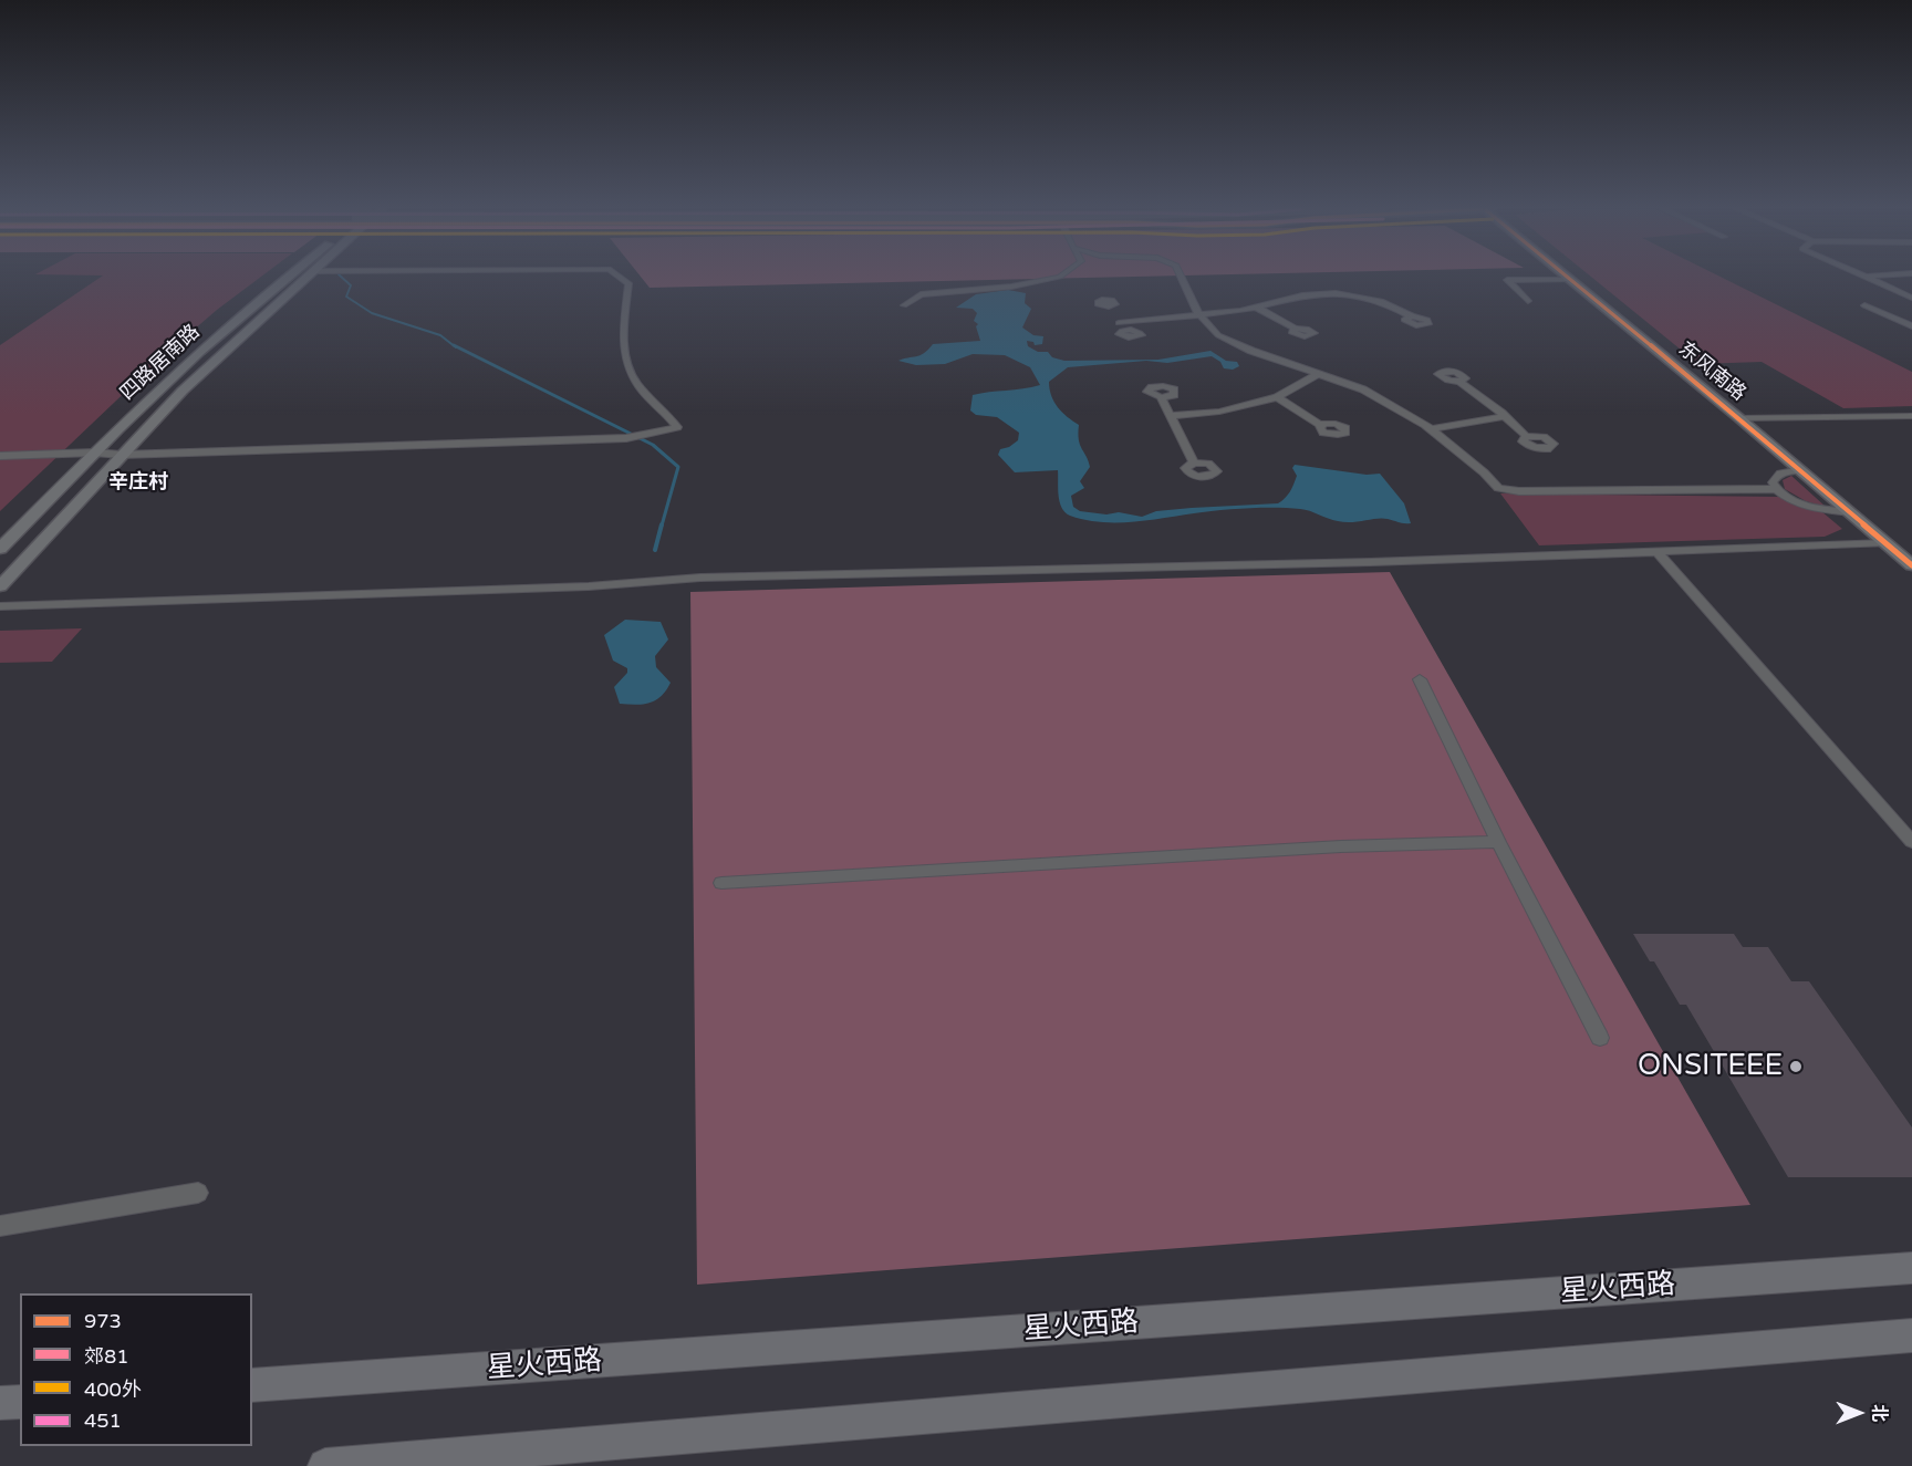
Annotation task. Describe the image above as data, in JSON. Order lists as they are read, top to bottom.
{
  "streets": {
    "main road": ["星火西路"],
    "street": ["四路居南路", "东风南路"]
  },
  "districts": ["辛庄村"],
  "places": ["ONSITEEE"],
  "lines": ["transit line 973"],
  "legend": [
    "973",
    "郊81",
    "400外",
    "451"
  ],
  "north": "right"
}
